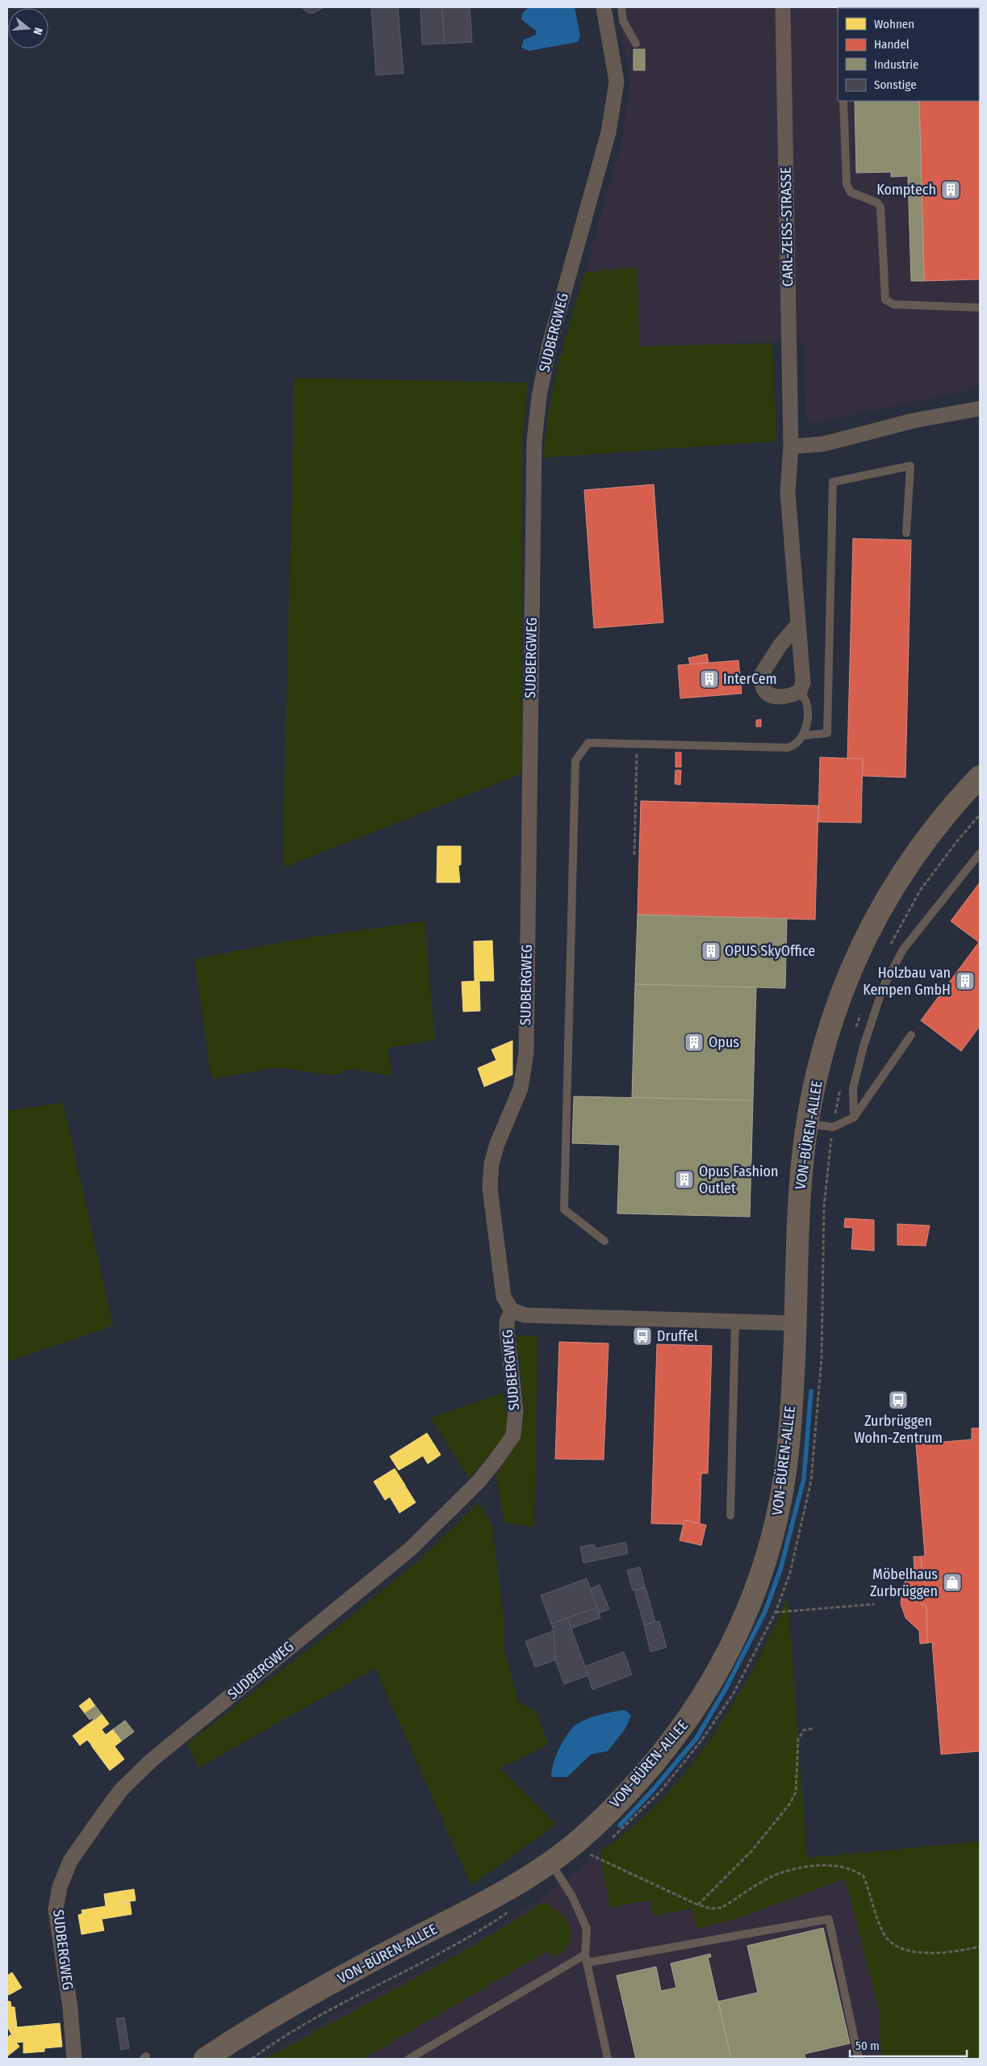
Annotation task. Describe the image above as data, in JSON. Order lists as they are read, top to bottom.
{
  "streets": {
    "street": ["CARL-ZEISS-STRASSE", "SUDBERGWEG", "VON-BÜREN-ALLEE"]
  },
  "crossings": [
    ["SUDBERGWEG", "VON-BÜREN-ALLEE"]
  ],
  "places": {
    "building": [
      "Komptech",
      "InterCem",
      "OPUS SkyOffice",
      "Holzbau van Kempen GmbH",
      "Opus",
      "Opus Fashion Outlet"
    ],
    "bus stop": ["Druffel", "Zurbrüggen Wohn-Zentrum"],
    "shop": ["Möbelhaus Zurbrüggen"]
  },
  "legend": [
    "Wohnen",
    "Handel",
    "Industrie",
    "Sonstige"
  ],
  "scale_bar": "50 m",
  "north": "right"
}
